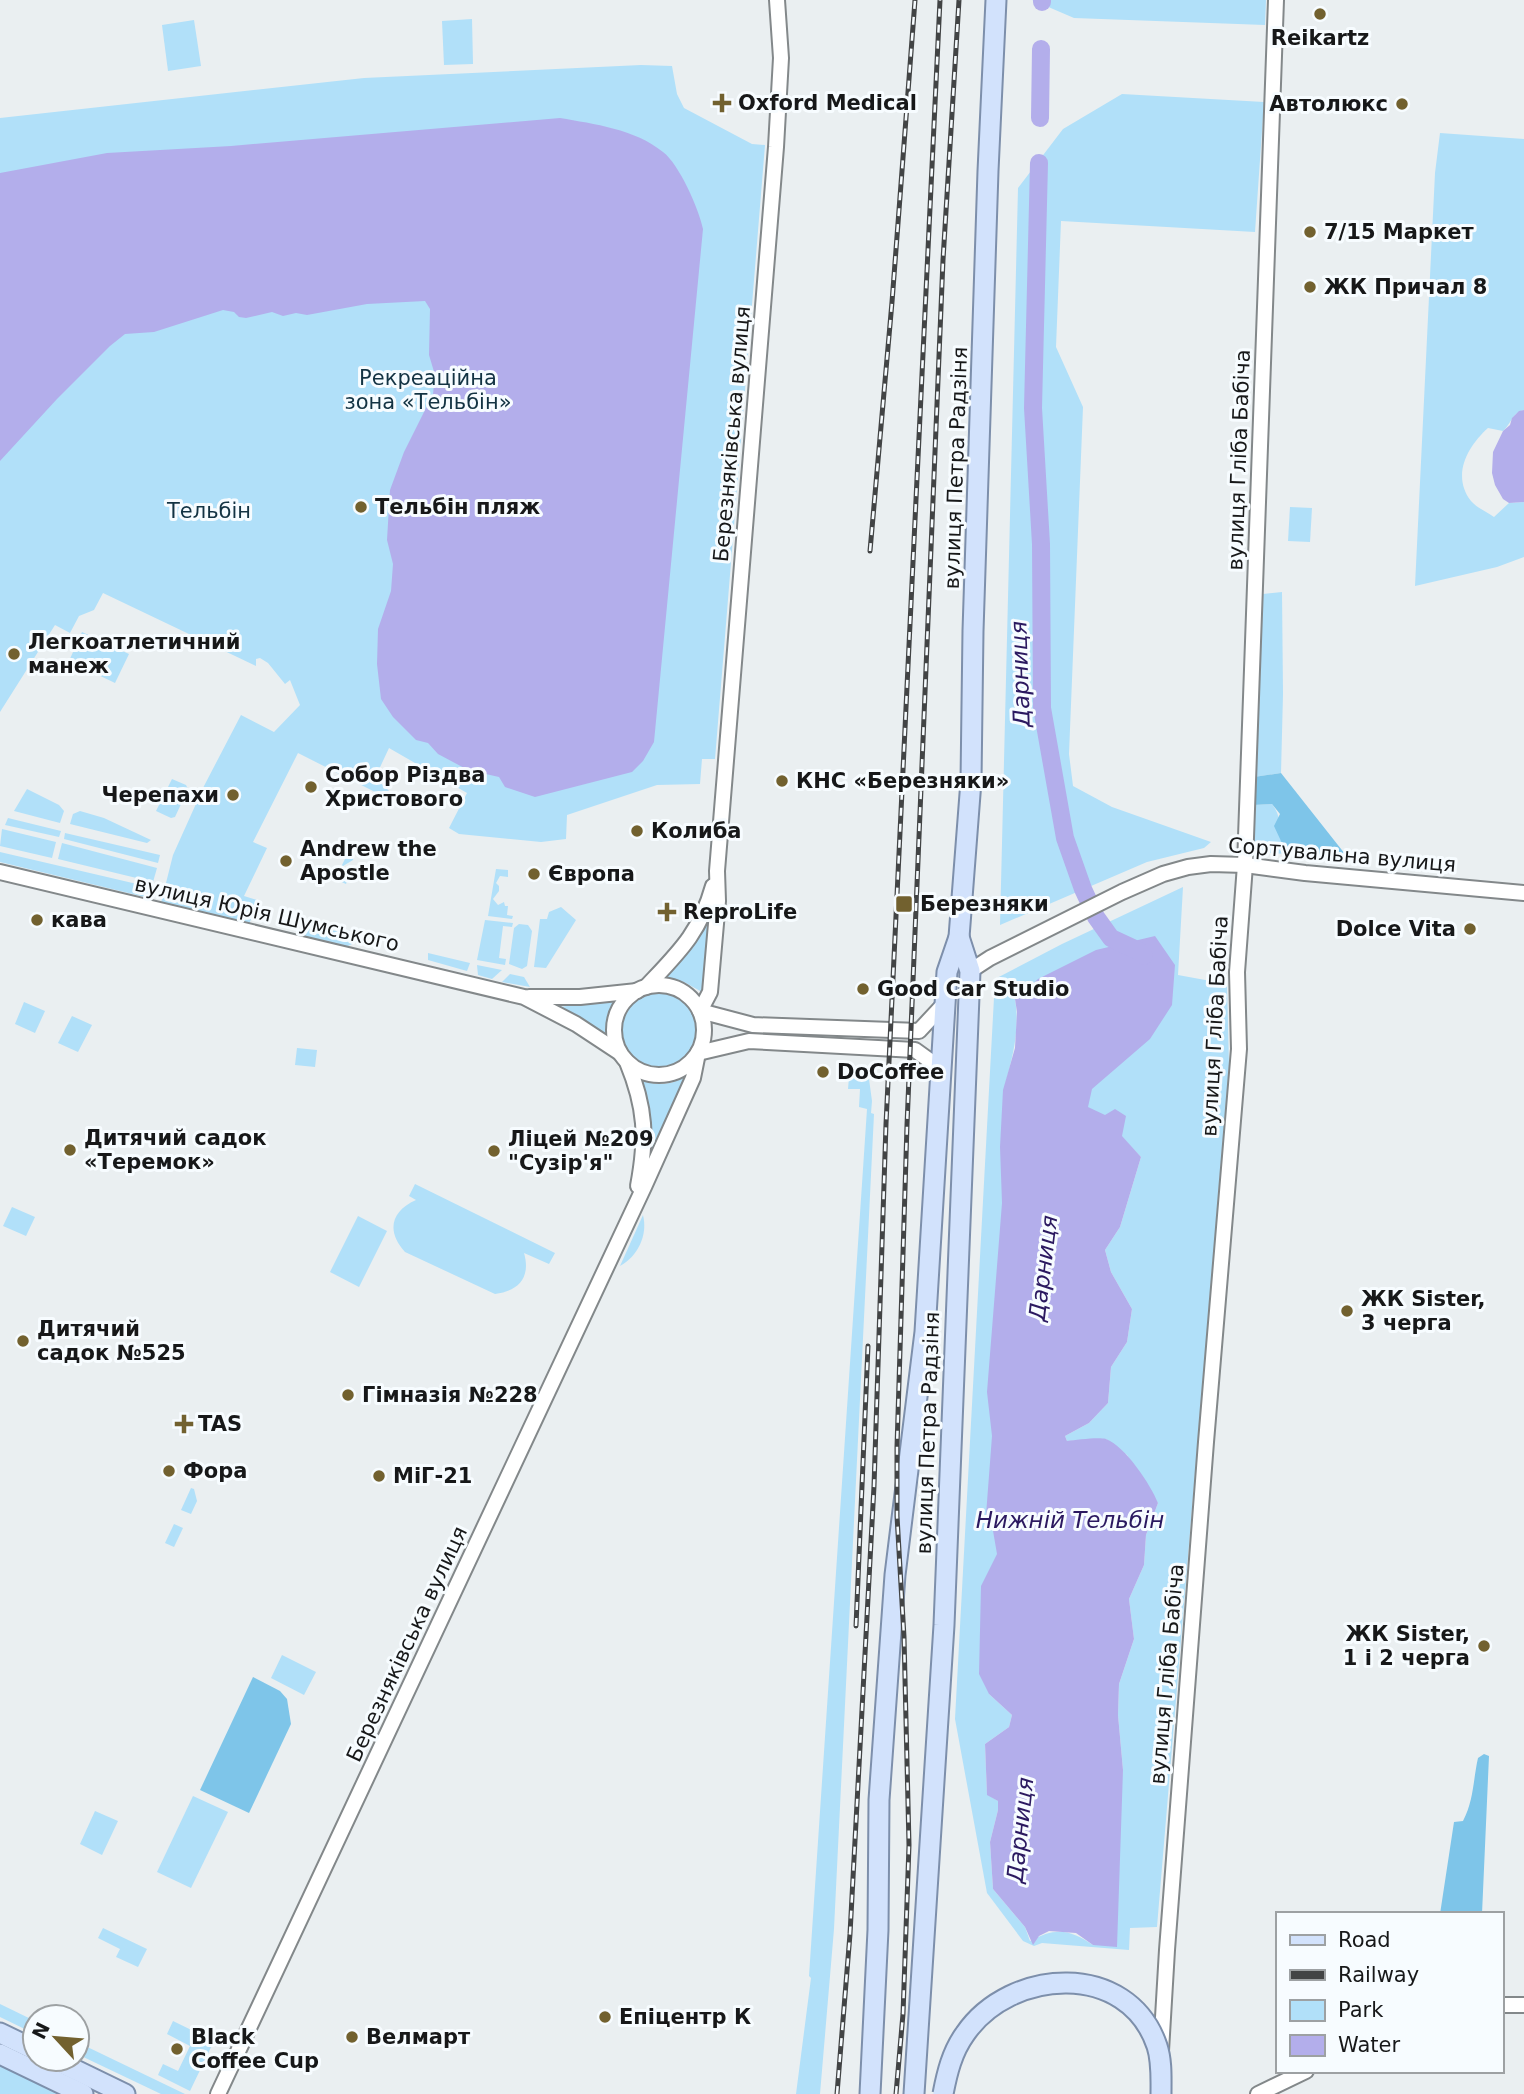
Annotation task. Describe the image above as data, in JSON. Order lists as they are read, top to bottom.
{
  "streets": {
    "main road": ["вулиця Петра Радзіня"],
    "street": [
      "Березняківська вулиця",
      "вулиця Гліба Бабіча",
      "Сортувальна вулиця",
      "вулиця Юрія Шумського"
    ]
  },
  "crossings": [
    ["Березняківська вулиця", "вулиця Юрія Шумського"],
    ["вулиця Гліба Бабіча", "Сортувальна вулиця"],
    ["вулиця Петра Радзіня", "Сортувальна вулиця"]
  ],
  "water": ["Дарниця", "Нижній Тельбін"],
  "parks": ["Рекреаційна зона «Тельбін»", "Тельбін"],
  "places": {
    "other": [
      "Reikartz",
      "Автолюкс",
      "7/15 Маркет",
      "ЖК Причал 8",
      "Тельбін пляж",
      "Легкоатлетичний манеж",
      "КНС «Березняки»",
      "Собор Різдва Христового",
      "Черепахи",
      "Колиба",
      "Andrew the Apostle",
      "Європа",
      "кава",
      "Dolce Vita",
      "Good Car Studio",
      "DoCoffee",
      "Дитячий садок «Теремок»",
      "Ліцей №209 \"Сузір'я\"",
      "ЖК Sister, 3 черга",
      "Дитячий садок №525",
      "Гімназія №228",
      "Фора",
      "МіГ-21",
      "ЖК Sister, 1 і 2 черга",
      "Епіцентр К",
      "Велмарт",
      "Black Coffee Cup"
    ],
    "health": ["Oxford Medical", "ReproLife", "TAS"],
    "transit": ["Березняки"]
  },
  "legend": [
    "Road",
    "Railway",
    "Park",
    "Water"
  ],
  "north": "top left"
}
